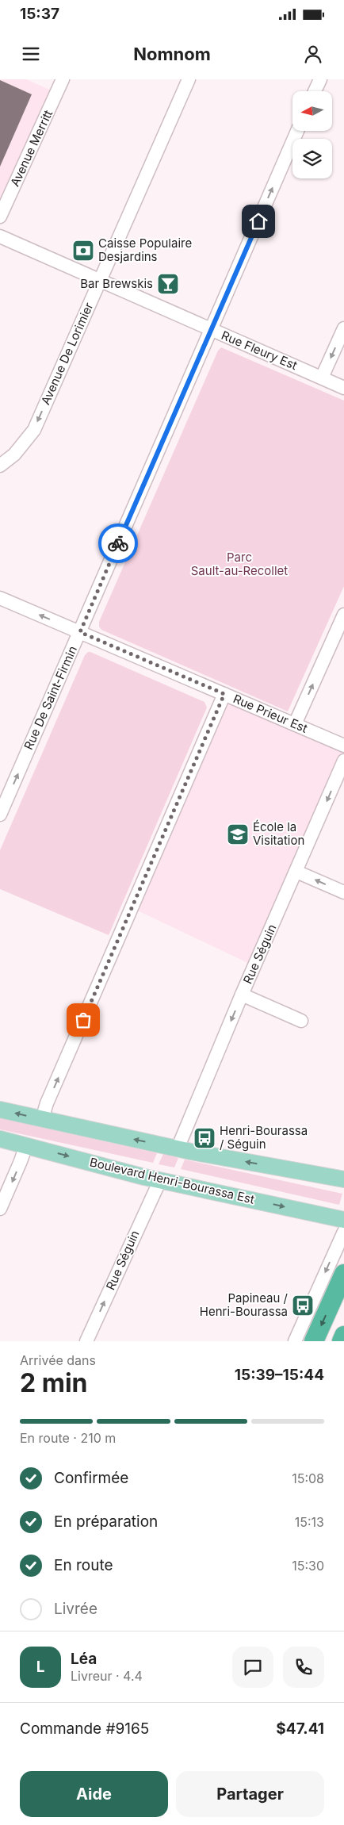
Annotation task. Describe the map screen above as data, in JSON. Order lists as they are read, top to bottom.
{
  "streets": {
    "main road": ["Boulevard Henri-Bourassa Est"],
    "street": [
      "Avenue Merritt",
      "Rue Fleury Est",
      "Avenue De Lorimier",
      "Rue De Saint-Firmin",
      "Rue Prieur Est",
      "Rue Séguin"
    ]
  },
  "crossings": [
    ["Rue Fleury Est", "Avenue De Lorimier"],
    ["Rue Fleury Est", "Rue De Saint-Firmin"],
    ["Rue De Saint-Firmin", "Rue Prieur Est"],
    ["Rue Séguin", "Boulevard Henri-Bourassa Est"]
  ],
  "one_way": ["Avenue De Lorimier", "Rue De Saint-Firmin"],
  "parks": ["Parc Sault-au-Recollet"],
  "places": {
    "bank": ["Caisse Populaire Desjardins"],
    "bar": ["Bar Brewskis"],
    "school or university": ["École la Visitation"],
    "bus stop": ["Henri-Bourassa / Séguin", "Papineau / Henri-Bourassa"]
  },
  "north": "left",
  "page": {
    "status": "15:37",
    "header": "Nomnom",
    "heading": ["2 min", "Arrivée dans", "15:39–15:44"],
    "panel": [
      "Léa",
      "Livreur · 4.4",
      "Commande #9165",
      "$47.41"
    ],
    "bar": "En route · 210 m",
    "list": [
      ["Confirmée", "15:08"],
      ["En préparation", "15:13"],
      ["En route", "15:30"],
      "Livrée"
    ],
    "round": "L",
    "buttons": ["Aide", "Partager"]
  }
}
